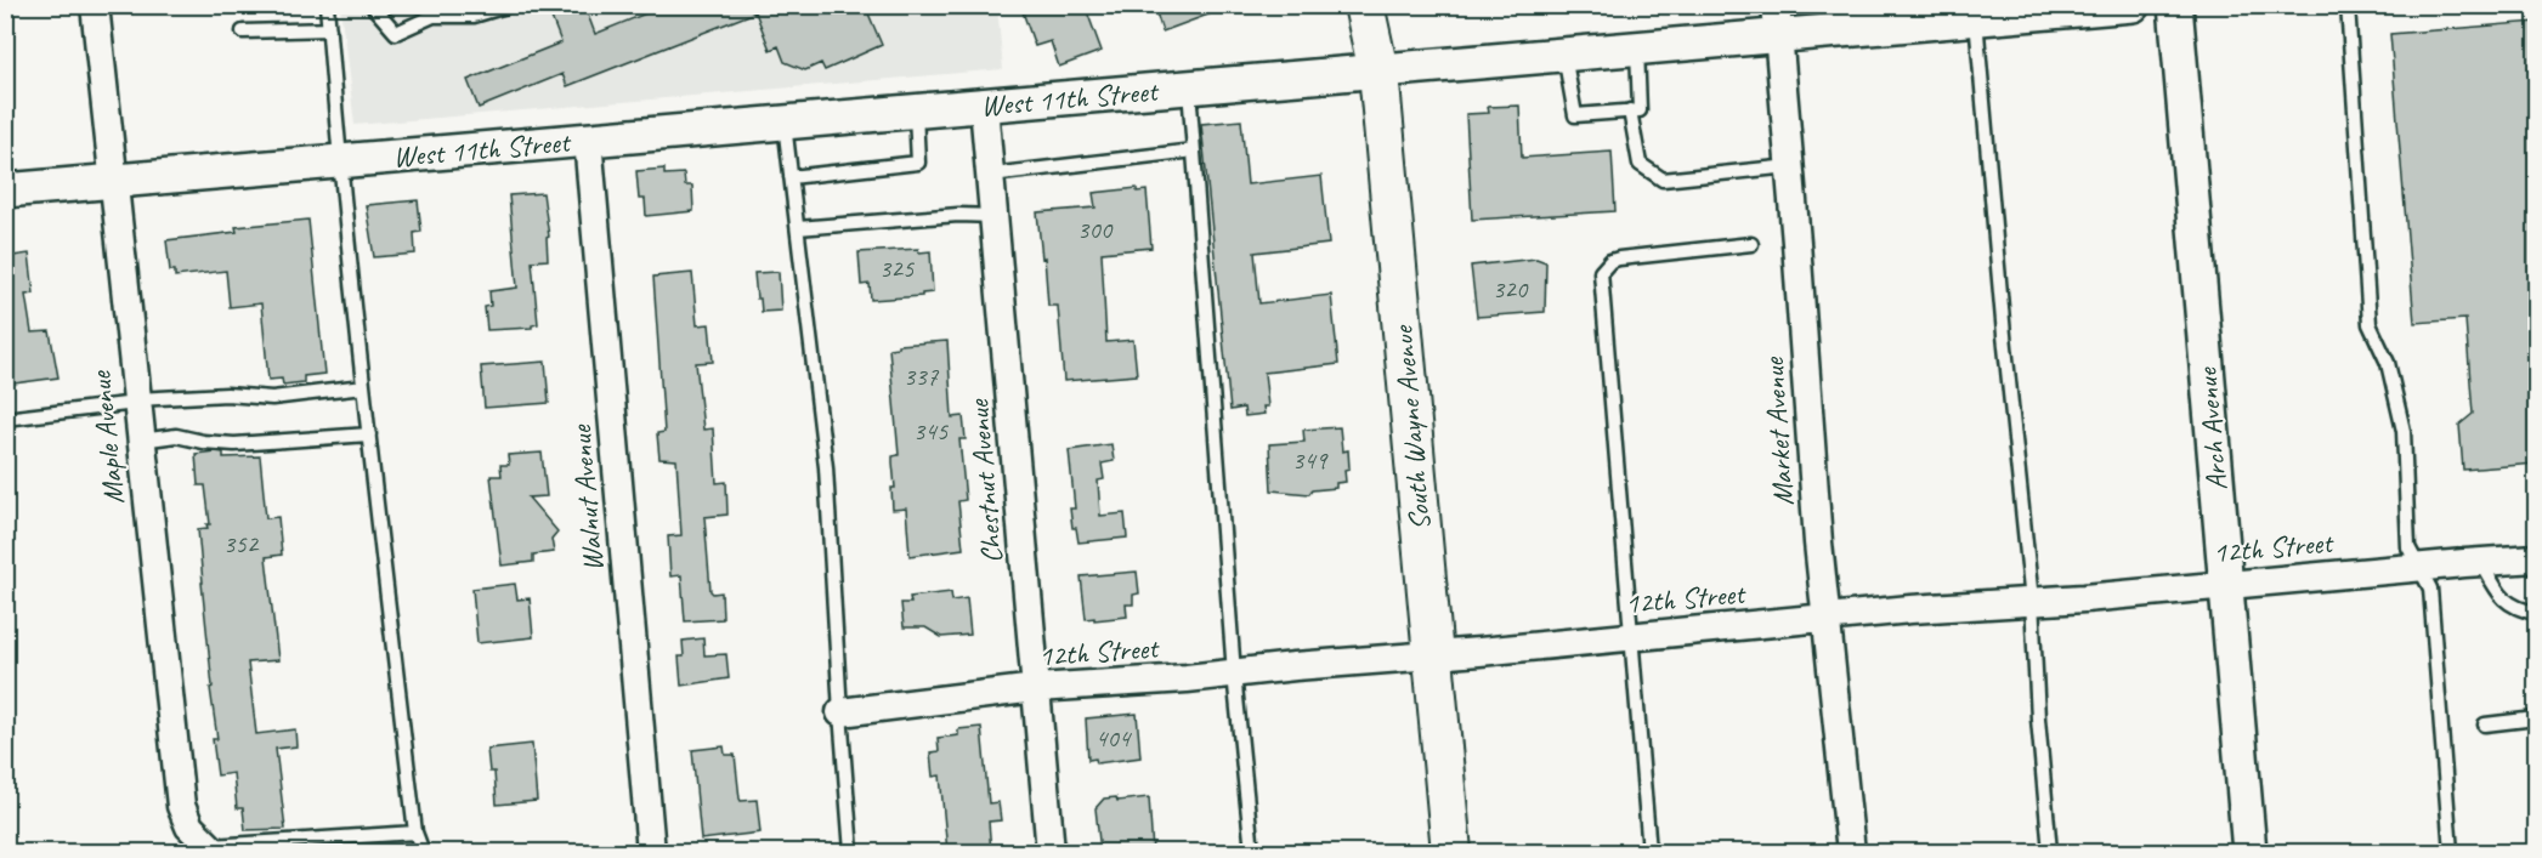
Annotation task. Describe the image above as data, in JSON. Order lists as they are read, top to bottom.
{
  "streets": {
    "main road": ["South Wayne Avenue"],
    "street": [
      "West 11th Street",
      "Arch Avenue",
      "Market Avenue",
      "Maple Avenue",
      "Chestnut Avenue",
      "Walnut Avenue",
      "12th Street"
    ]
  },
  "crossings": [
    ["West 11th Street", "South Wayne Avenue"],
    ["West 11th Street", "Market Avenue"],
    ["West 11th Street", "Maple Avenue"],
    ["West 11th Street", "Chestnut Avenue"],
    ["West 11th Street", "Walnut Avenue"],
    ["South Wayne Avenue", "12th Street"],
    ["Arch Avenue", "12th Street"],
    ["Market Avenue", "12th Street"],
    ["Chestnut Avenue", "12th Street"]
  ],
  "house_numbers": [
    "300",
    "325",
    "320",
    "337",
    "345",
    "349",
    "352",
    "404"
  ]
}
